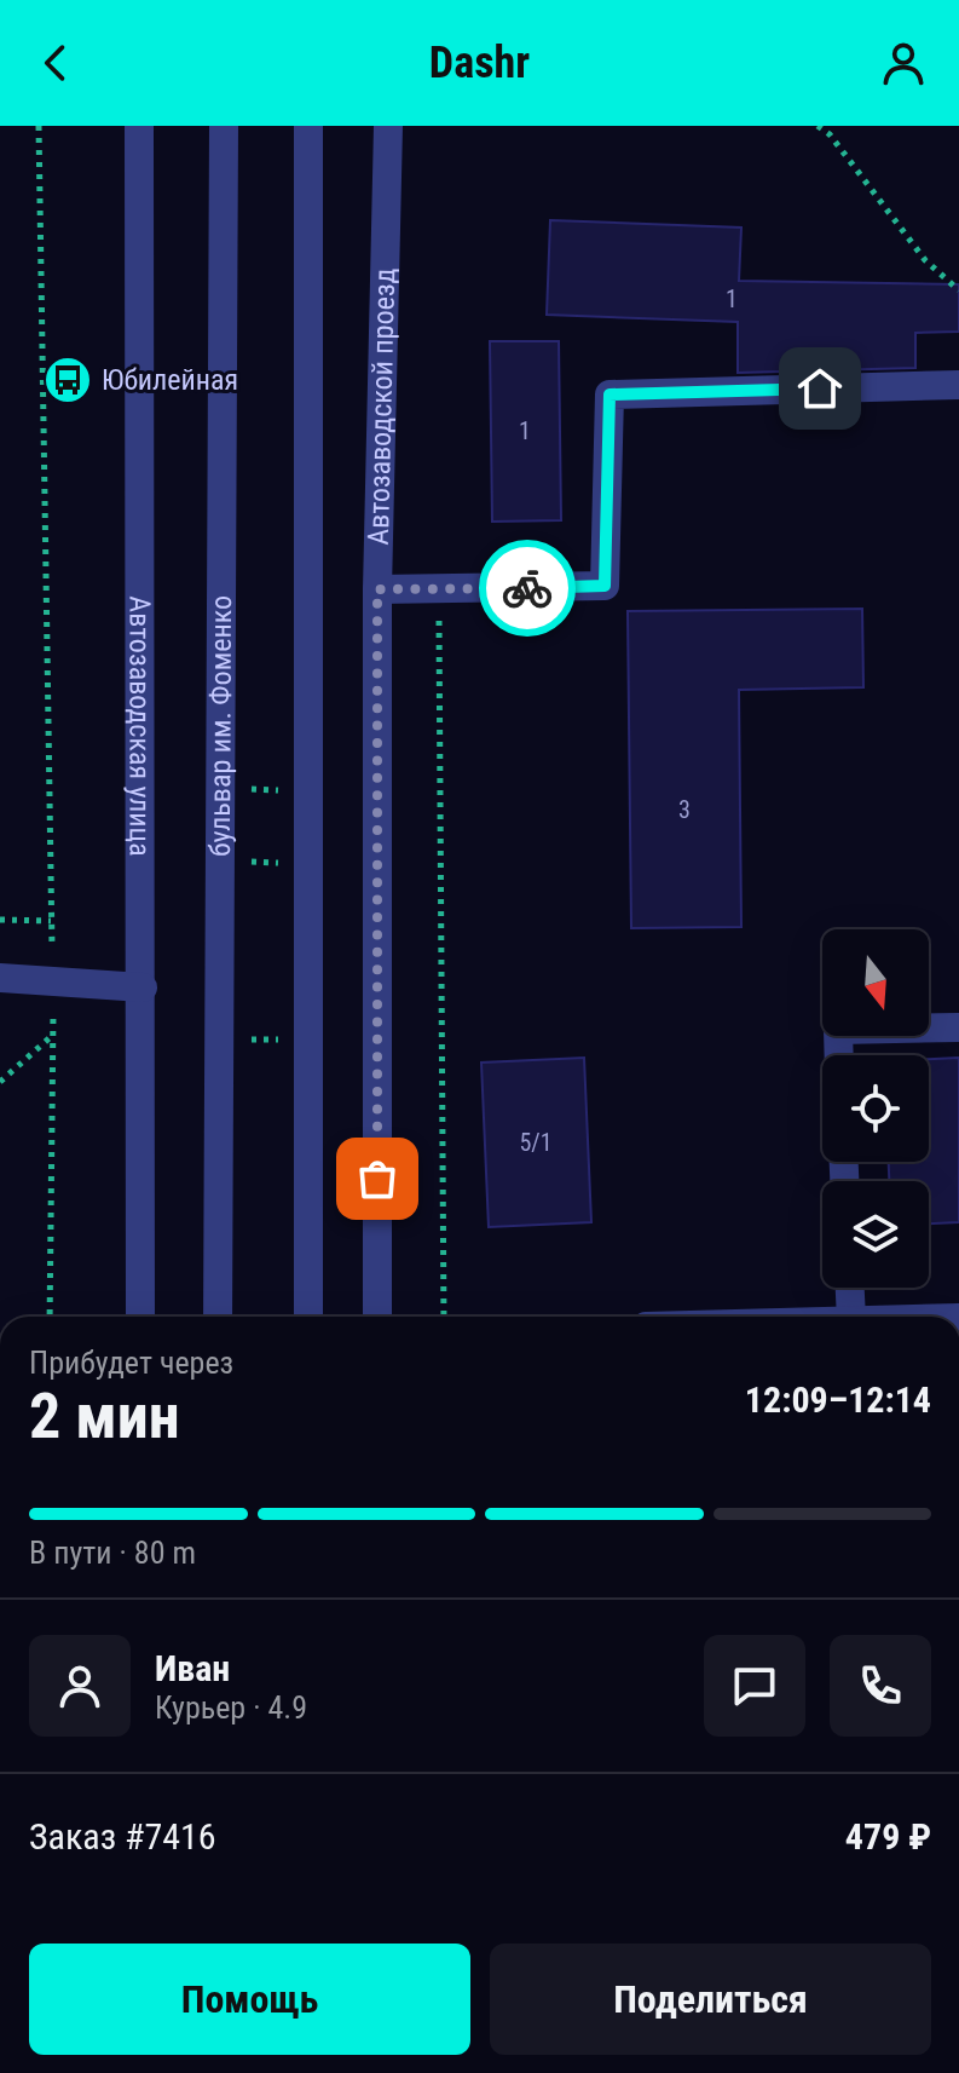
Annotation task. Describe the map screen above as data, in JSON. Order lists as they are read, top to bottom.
{
  "streets": {
    "street": ["Автозаводской проезд", "Автозаводская улица", "бульвар им. Фоменко"]
  },
  "places": {
    "bus stop": ["Юбилейная"]
  },
  "house_numbers": [
    "1",
    "1",
    "3",
    "5/1"
  ],
  "north": "bottom",
  "page": {
    "header": "Dashr",
    "heading": ["2 мин", "Прибудет через", "12:09–12:14"],
    "panel": [
      "Иван",
      "Курьер · 4.9",
      "Заказ #7416",
      "479 ₽"
    ],
    "bar": "В пути · 80 m",
    "buttons": ["Помощь", "Поделиться"]
  }
}
